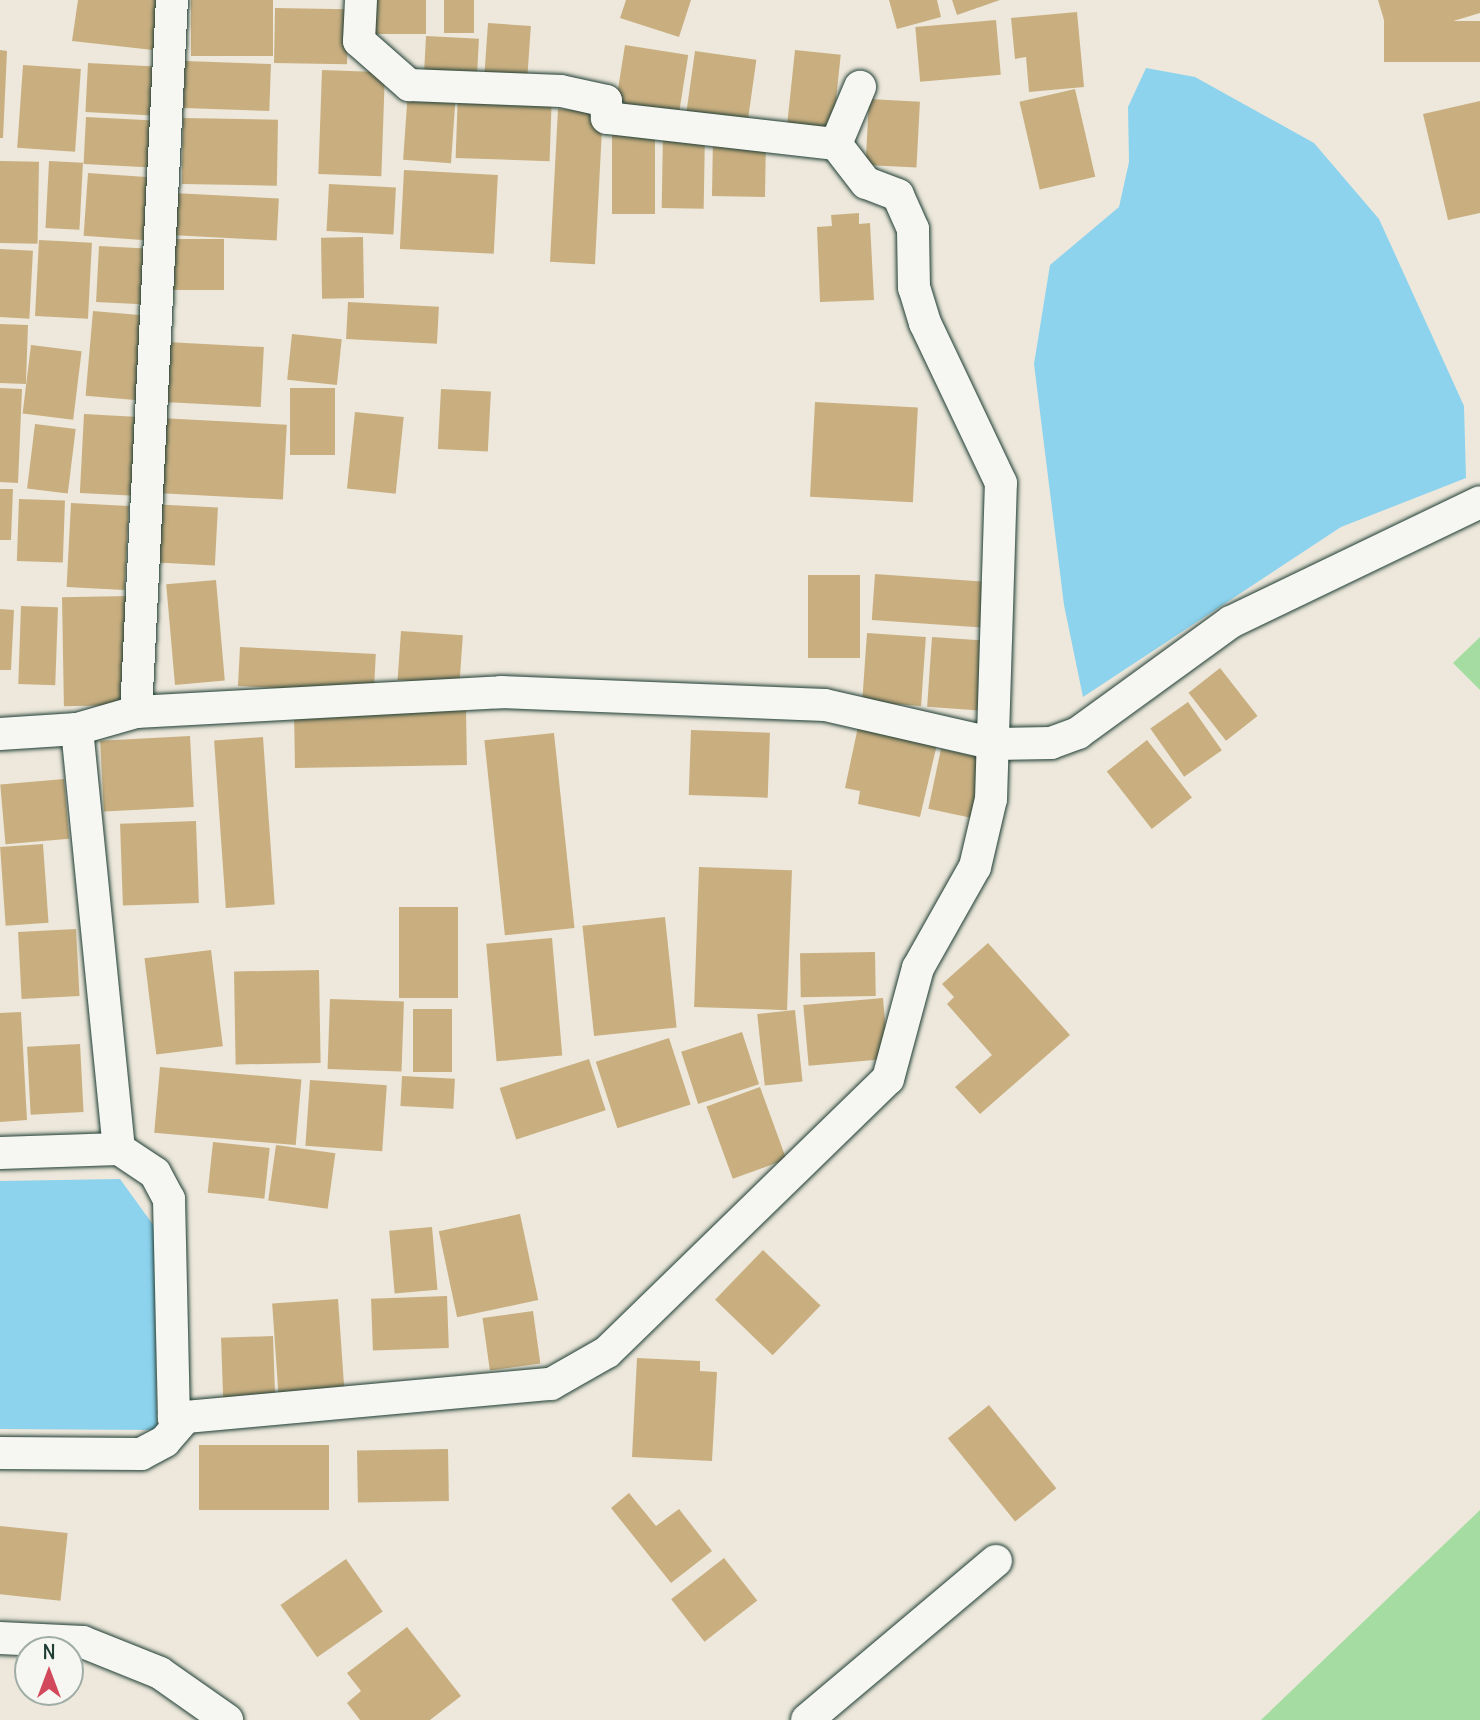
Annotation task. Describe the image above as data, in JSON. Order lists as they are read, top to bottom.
{
  "north": "top"
}
